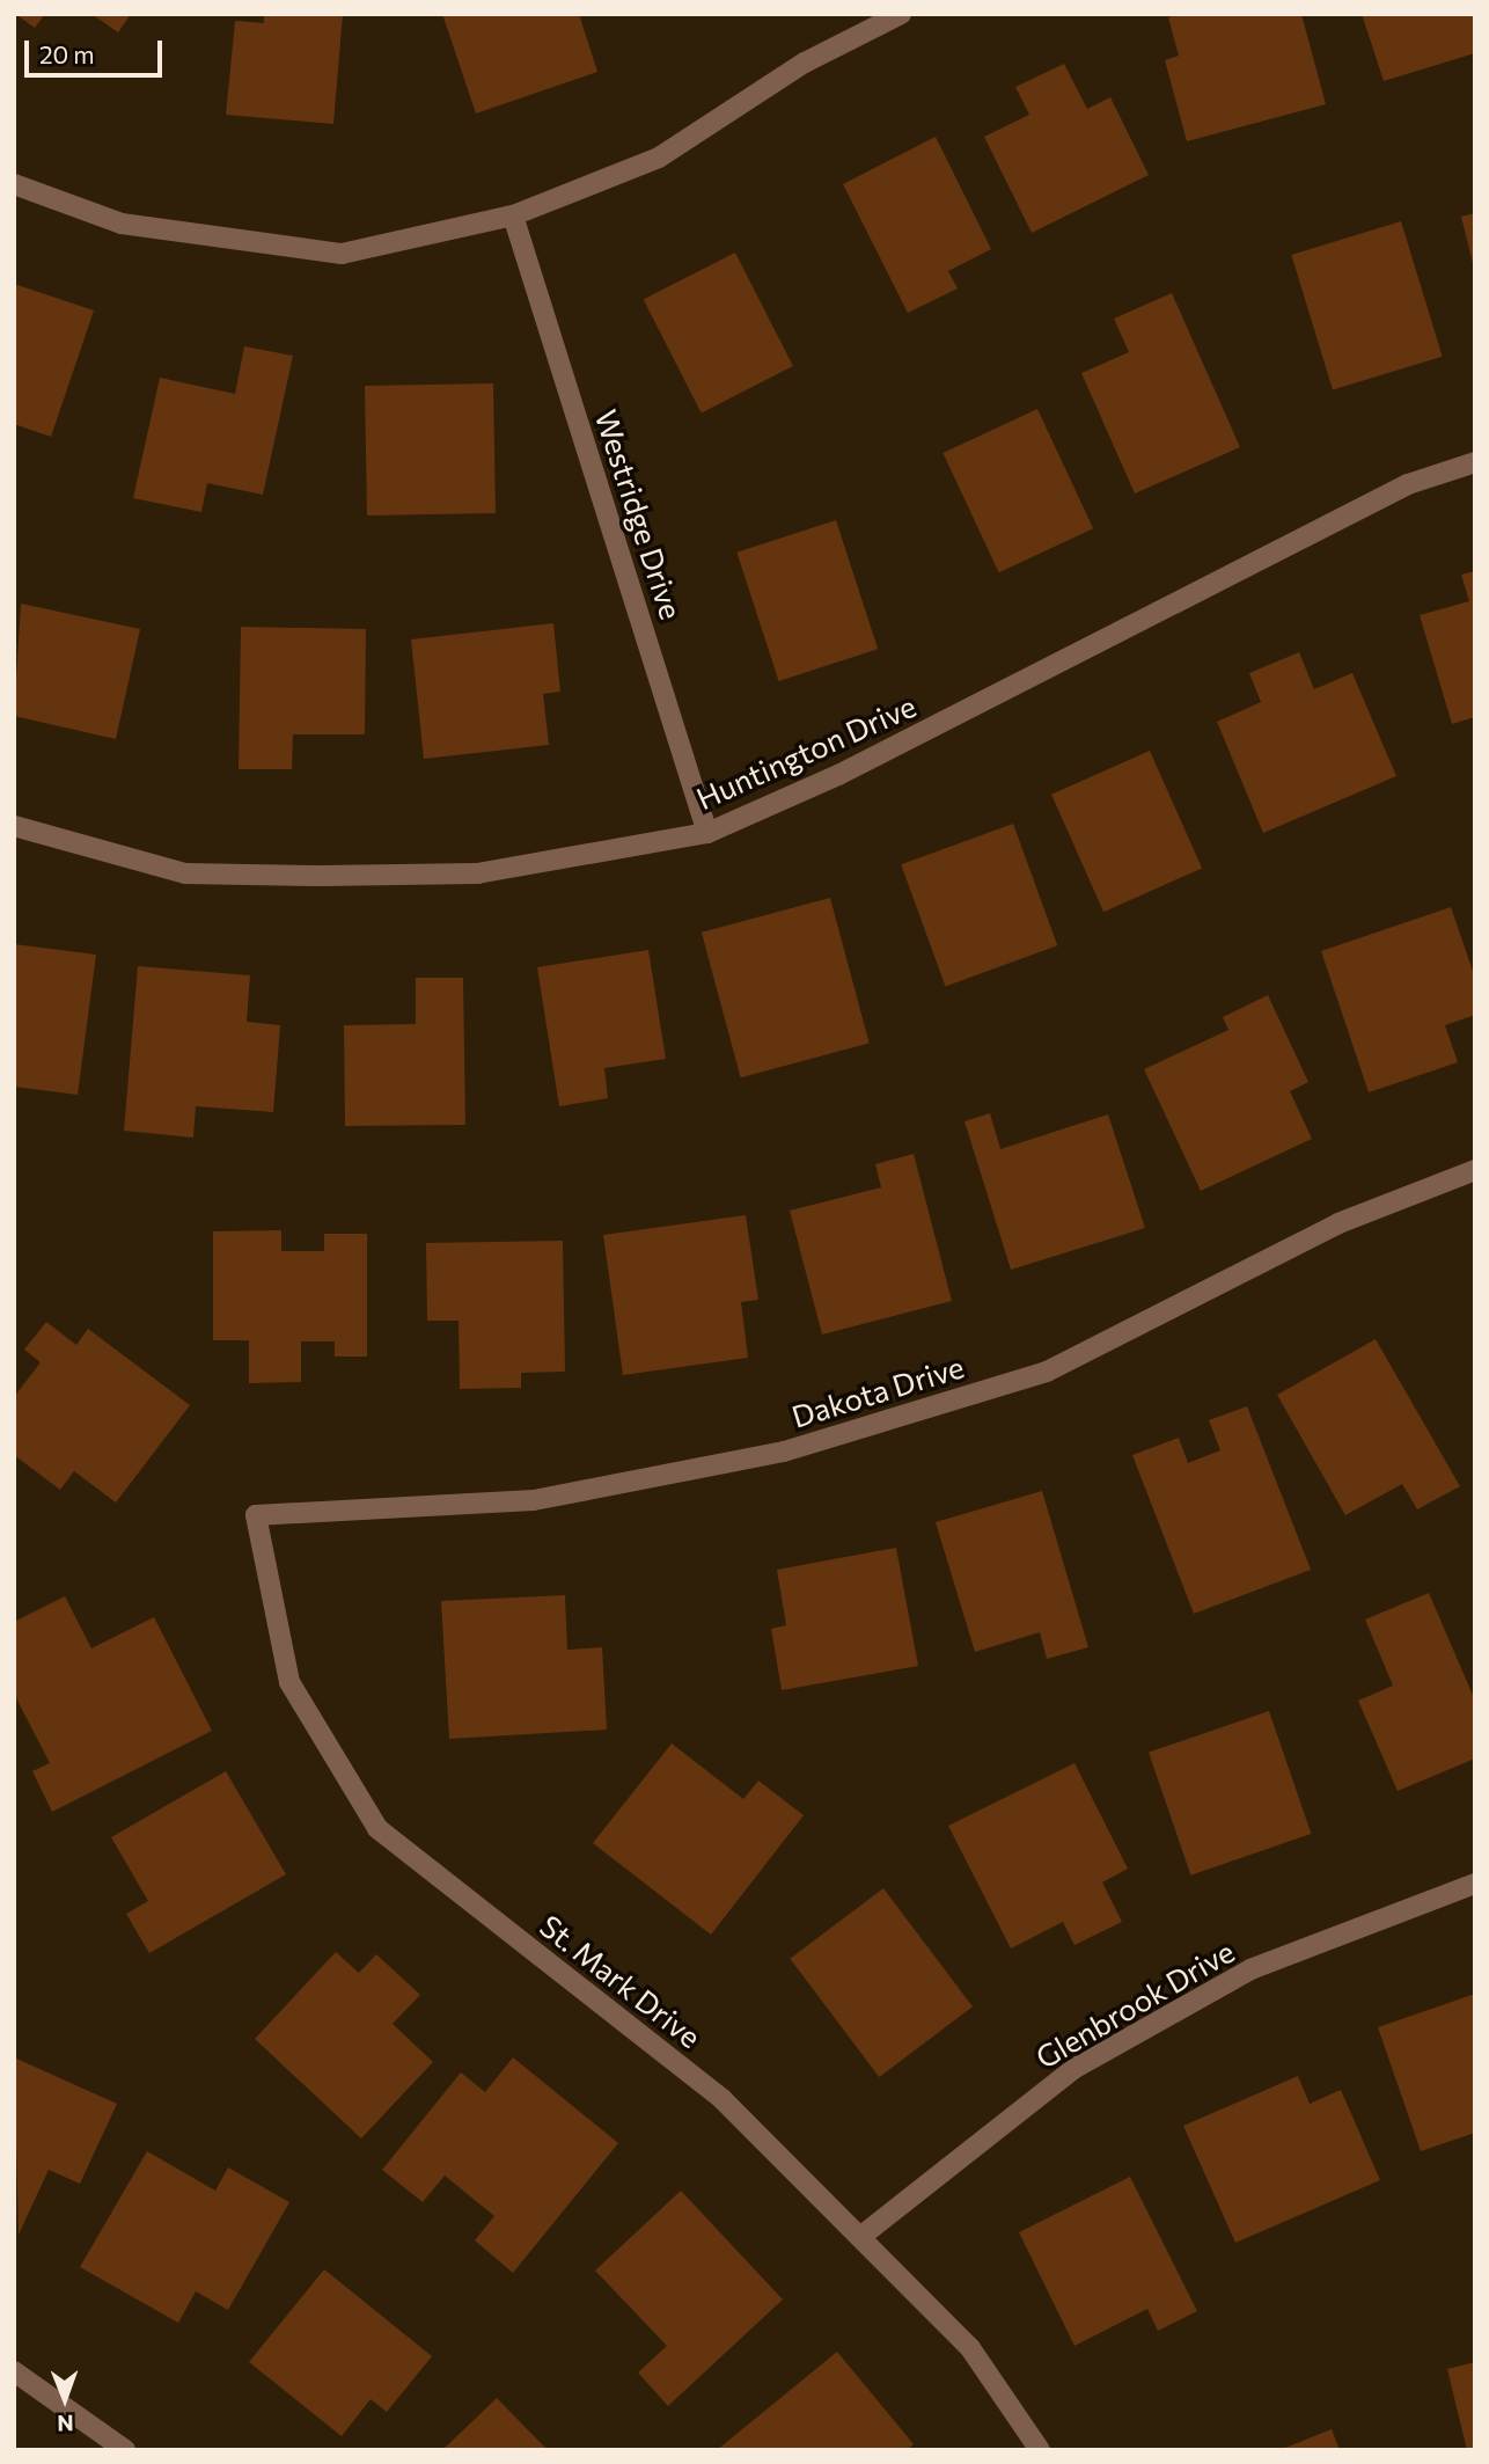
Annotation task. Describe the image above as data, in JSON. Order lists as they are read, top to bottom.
{
  "streets": {
    "street": [
      "Westridge Drive",
      "Huntington Drive",
      "Dakota Drive",
      "St. Mark Drive",
      "Glenbrook Drive"
    ]
  },
  "crossings": [
    ["Westridge Drive", "Huntington Drive"],
    ["Dakota Drive", "St. Mark Drive"],
    ["St. Mark Drive", "Glenbrook Drive"]
  ],
  "scale_bar": "20 m",
  "north": "bottom"
}
